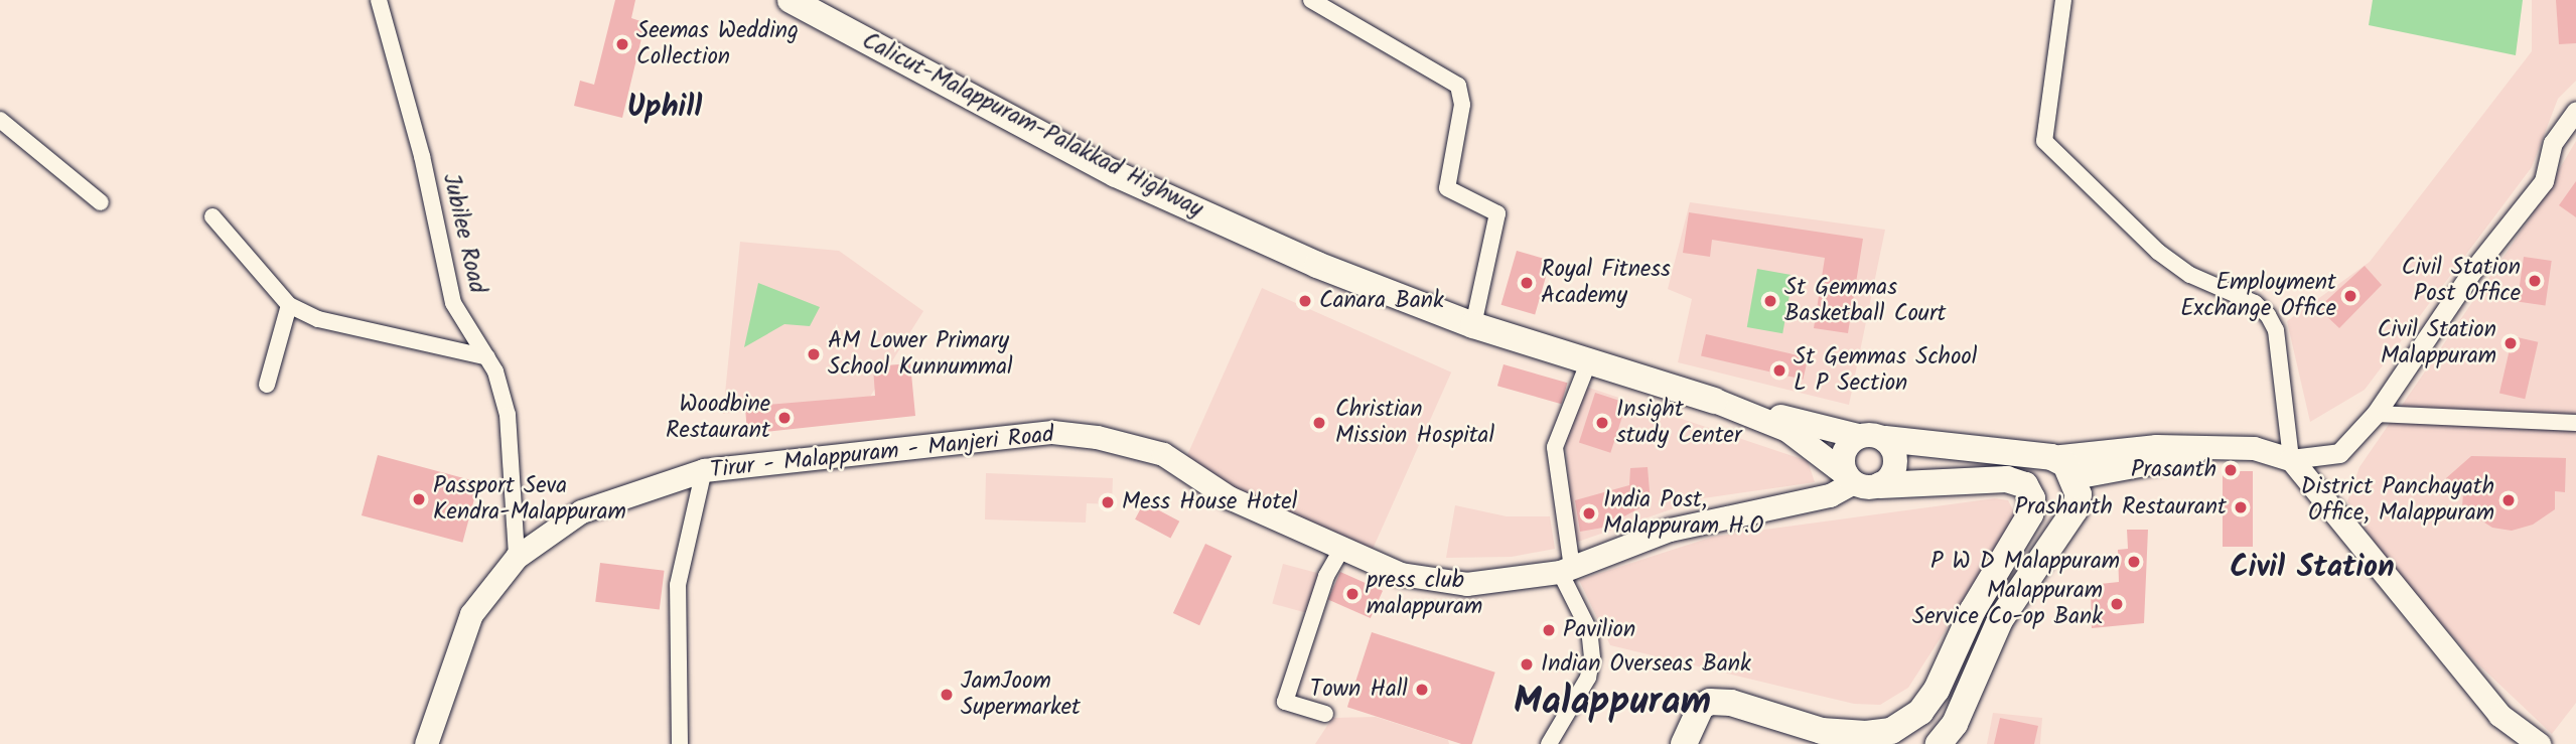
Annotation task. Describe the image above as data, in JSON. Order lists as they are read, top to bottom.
{
  "streets": {
    "highway": ["Calicut-Malappuram-Palakkad Highway"],
    "main road": ["Tirur - Malappuram - Manjeri Road"],
    "street": ["Jubilee Road"]
  },
  "crossings": [
    ["Calicut-Malappuram-Palakkad Highway", "Tirur - Malappuram - Manjeri Road"],
    ["Jubilee Road", "Tirur - Malappuram - Manjeri Road"]
  ],
  "districts": ["Uphill", "Civil Station", "Malappuram"],
  "places": [
    "Seemas Wedding Collection",
    "Civil Station Post Office",
    "Royal Fitness Academy",
    "Employment Exchange Office",
    "Canara Bank",
    "St Gemmas Basketball Court",
    "Civil Station Malappuram",
    "AM Lower Primary School Kunnummal",
    "St Gemmas School L P Section",
    "Woodbine Restaurant",
    "Christian Mission Hospital",
    "Insight study Center",
    "Prasanth",
    "Passport Seva Kendra-Malappuram",
    "District Panchayath Office, Malappuram",
    "Mess House Hotel",
    "Prashanth Restaurant",
    "India Post, Malappuram H.O",
    "P W D Malappuram",
    "press club malappuram",
    "Malappuram Service Co-op Bank",
    "Pavilion",
    "Indian Overseas Bank",
    "Town Hall",
    "JamJoom Supermarket"
  ]
}
